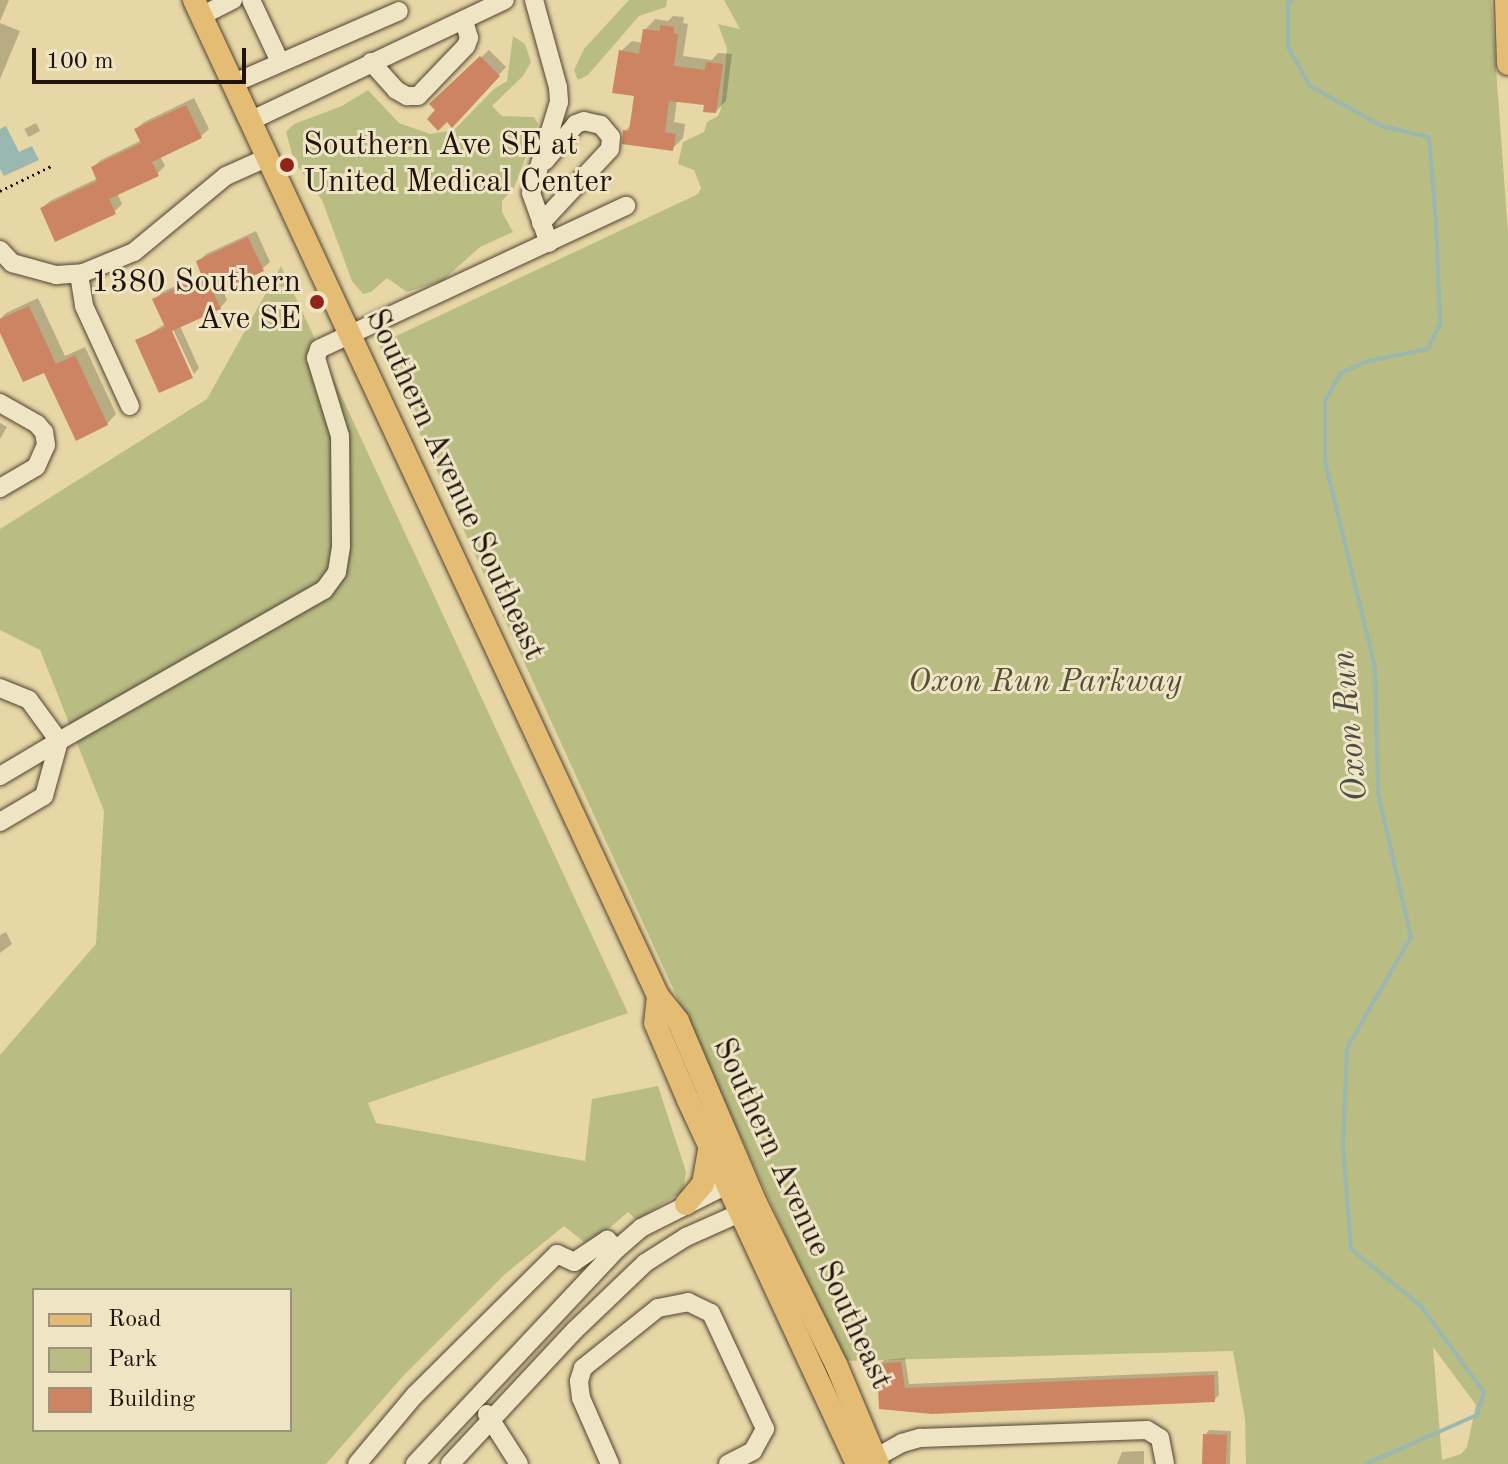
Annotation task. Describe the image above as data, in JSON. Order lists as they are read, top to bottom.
{
  "streets": {
    "main road": ["Southern Avenue Southeast"]
  },
  "water": ["Oxon Run"],
  "parks": ["Oxon Run Parkway"],
  "places": ["Southern Ave SE at United Medical Center", "1380 Southern Ave SE"],
  "legend": ["Road", "Park", "Building"],
  "scale_bar": "100 m"
}
